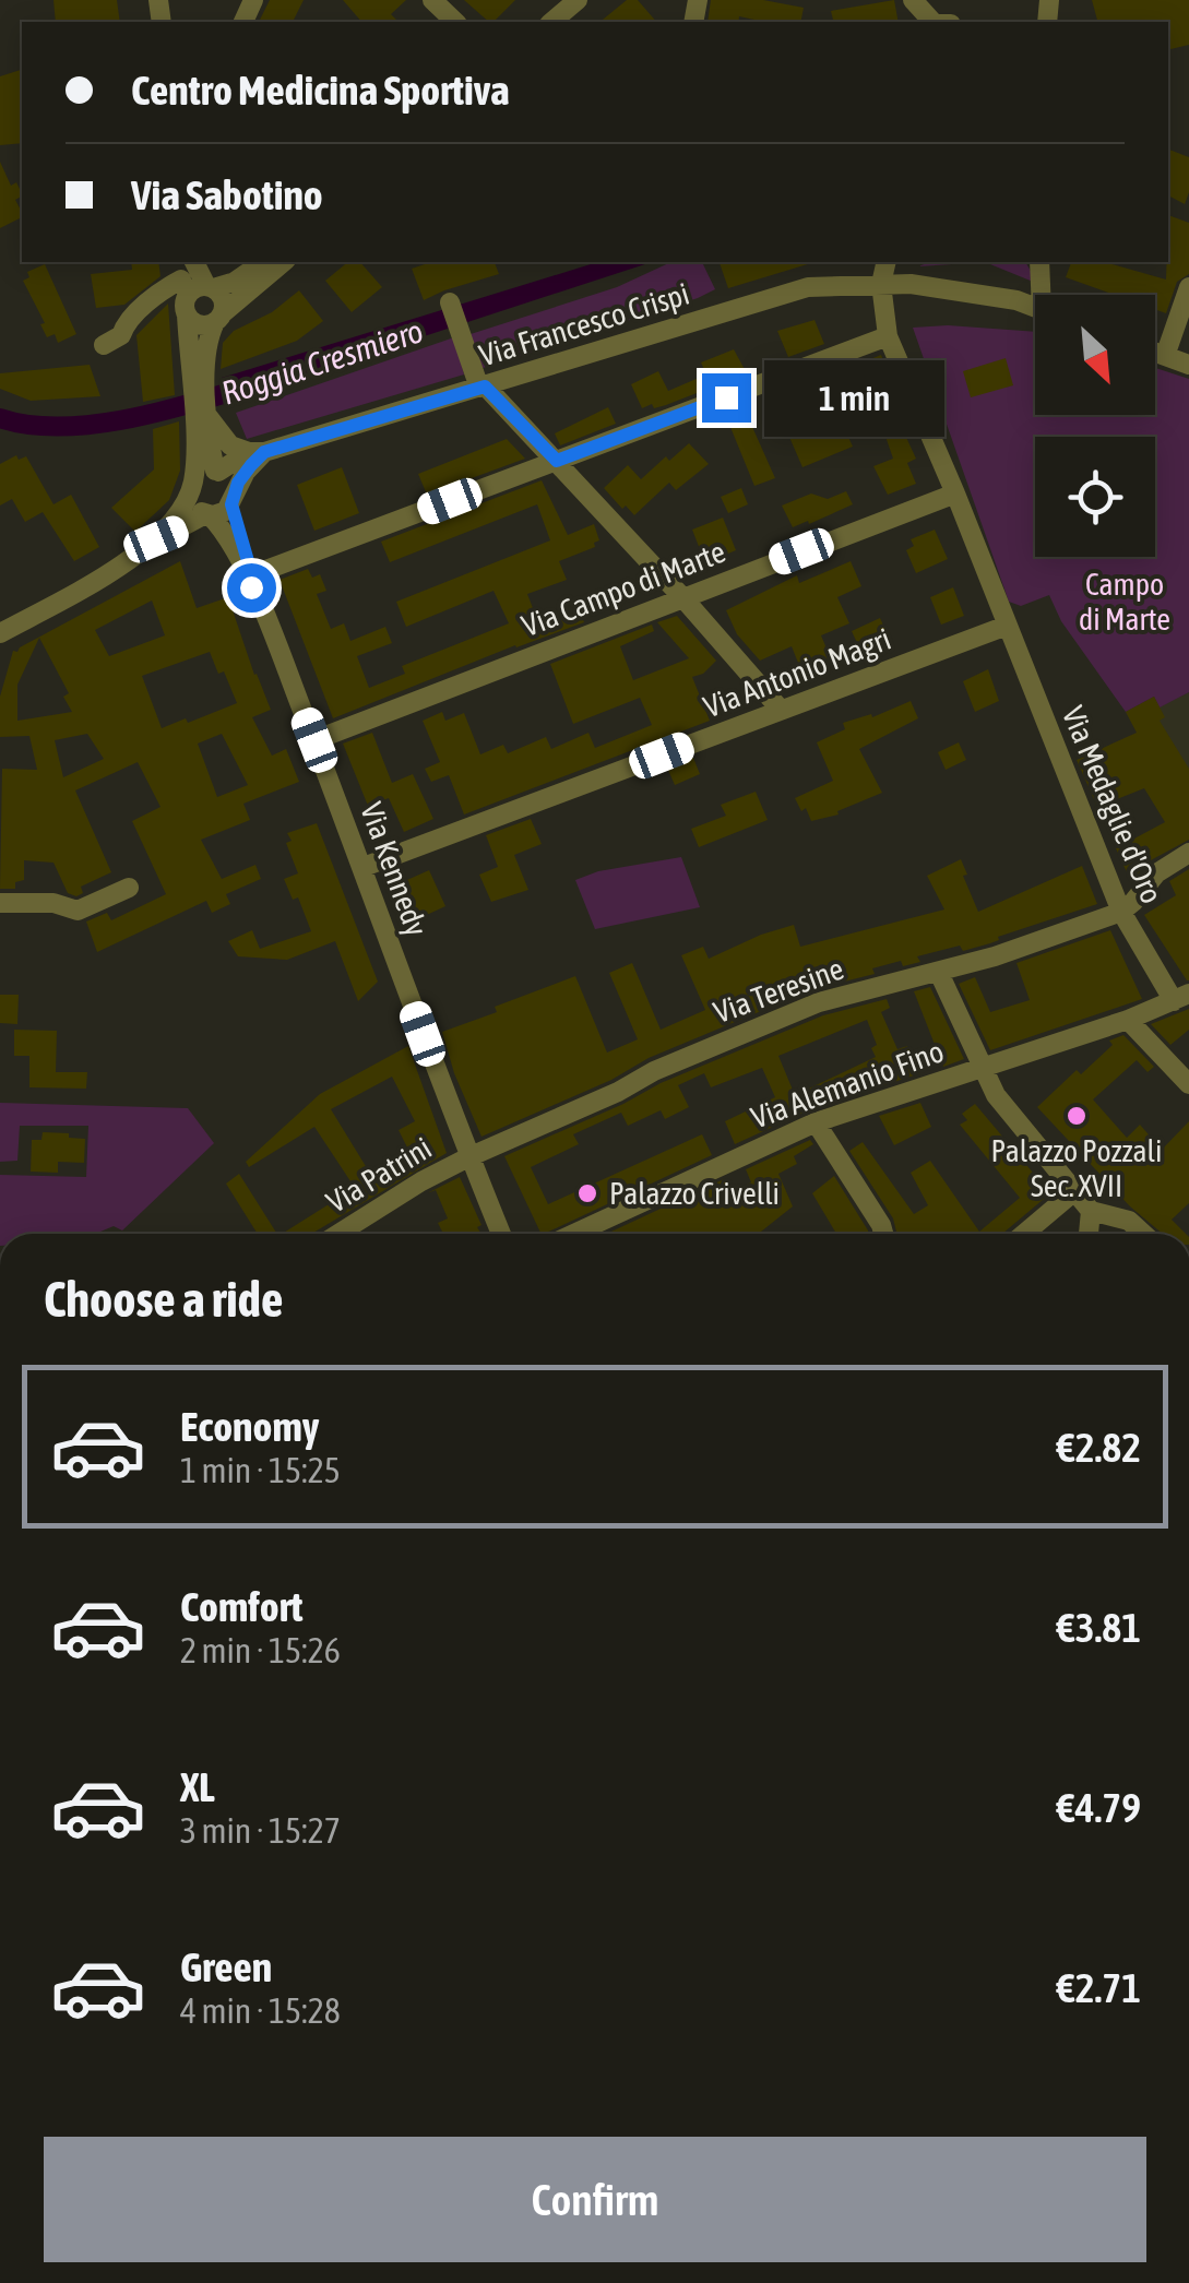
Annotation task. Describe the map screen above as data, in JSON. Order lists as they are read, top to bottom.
{
  "streets": {
    "street": [
      "Via Francesco Crispi",
      "Via Campo di Marte",
      "Via Antonio Magri",
      "Via Medaglie d'Oro",
      "Via Kennedy",
      "Via Teresine",
      "Via Alemanio Fino",
      "Via Patrini"
    ]
  },
  "crossings": [
    ["Via Francesco Crispi", "Via Medaglie d'Oro"],
    ["Via Francesco Crispi", "Via Kennedy"],
    ["Via Campo di Marte", "Via Medaglie d'Oro"],
    ["Via Campo di Marte", "Via Kennedy"],
    ["Via Antonio Magri", "Via Medaglie d'Oro"],
    ["Via Antonio Magri", "Via Kennedy"],
    ["Via Medaglie d'Oro", "Via Teresine"],
    ["Via Medaglie d'Oro", "Via Alemanio Fino"],
    ["Via Kennedy", "Via Teresine"],
    ["Via Kennedy", "Via Patrini"],
    ["Via Teresine", "Via Patrini"]
  ],
  "water": ["Roggia Cresmiero"],
  "parks": ["Campo di Marte"],
  "places": ["Palazzo Pozzali Sec. XVII", "Palazzo Crivelli"],
  "north": "bottom right",
  "page": {
    "banner": ["Centro Medicina Sportiva", "Via Sabotino"],
    "bubble": "1 min",
    "heading": "Choose a ride",
    "list": [
      {
        "name": "Economy",
        "note": "1 min · 15:25",
        "value": "€2.82"
      },
      {
        "name": "Comfort",
        "note": "2 min · 15:26",
        "value": "€3.81"
      },
      {
        "name": "XL",
        "note": "3 min · 15:27",
        "value": "€4.79"
      },
      {
        "name": "Green",
        "note": "4 min · 15:28",
        "value": "€2.71"
      }
    ],
    "buttons": "Confirm"
  }
}
